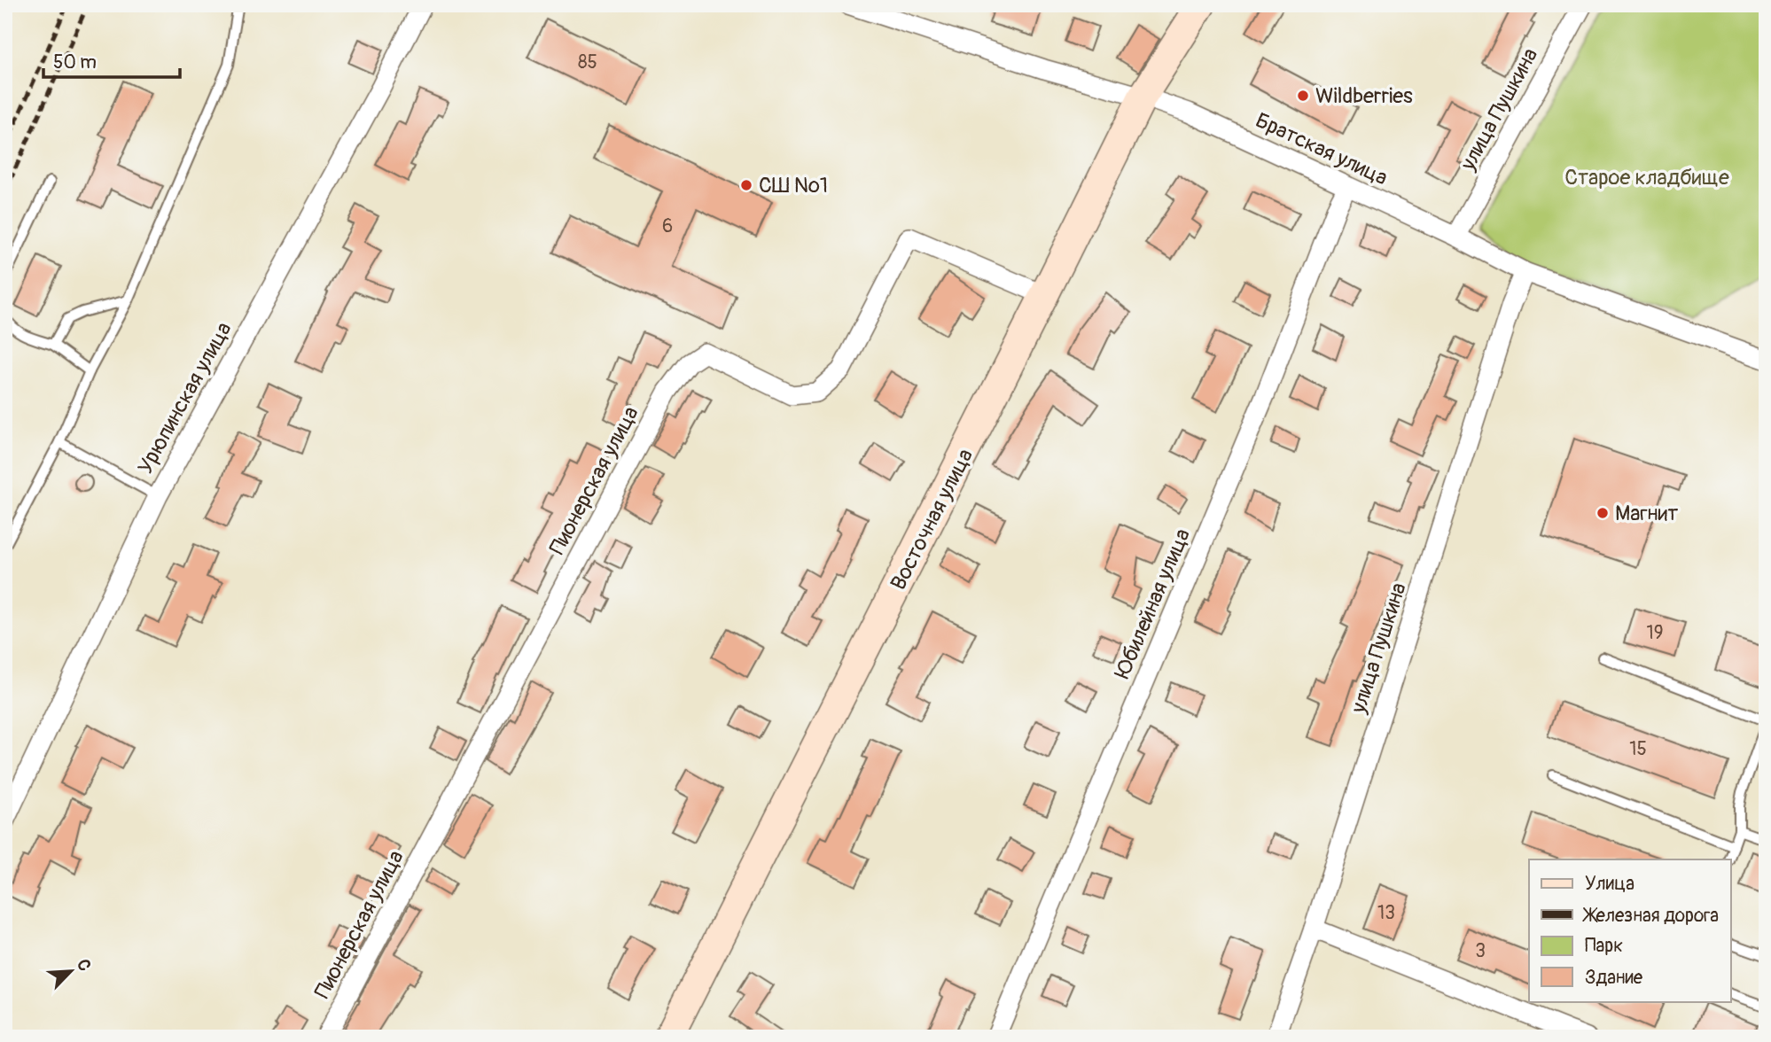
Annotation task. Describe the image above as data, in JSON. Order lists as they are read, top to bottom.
{
  "streets": {
    "street": [
      "улица Пушкина",
      "Братская улица",
      "Урюпинская улица",
      "Пионерская улица",
      "Восточная улица",
      "Юбилейная улица"
    ]
  },
  "crossings": [
    ["улица Пушкина", "Братская улица"],
    ["Братская улица", "Восточная улица"],
    ["Братская улица", "Юбилейная улица"],
    ["Пионерская улица", "Восточная улица"]
  ],
  "parks": ["Старое кладбище"],
  "places": ["Wildberries", "СШ №1", "Магнит"],
  "house_numbers": [
    "85",
    "6",
    "19",
    "15",
    "13",
    "3"
  ],
  "legend": [
    "Улица",
    "Железная дорога",
    "Парк",
    "Здание"
  ],
  "scale_bar": "50 m",
  "north": "top right"
}
